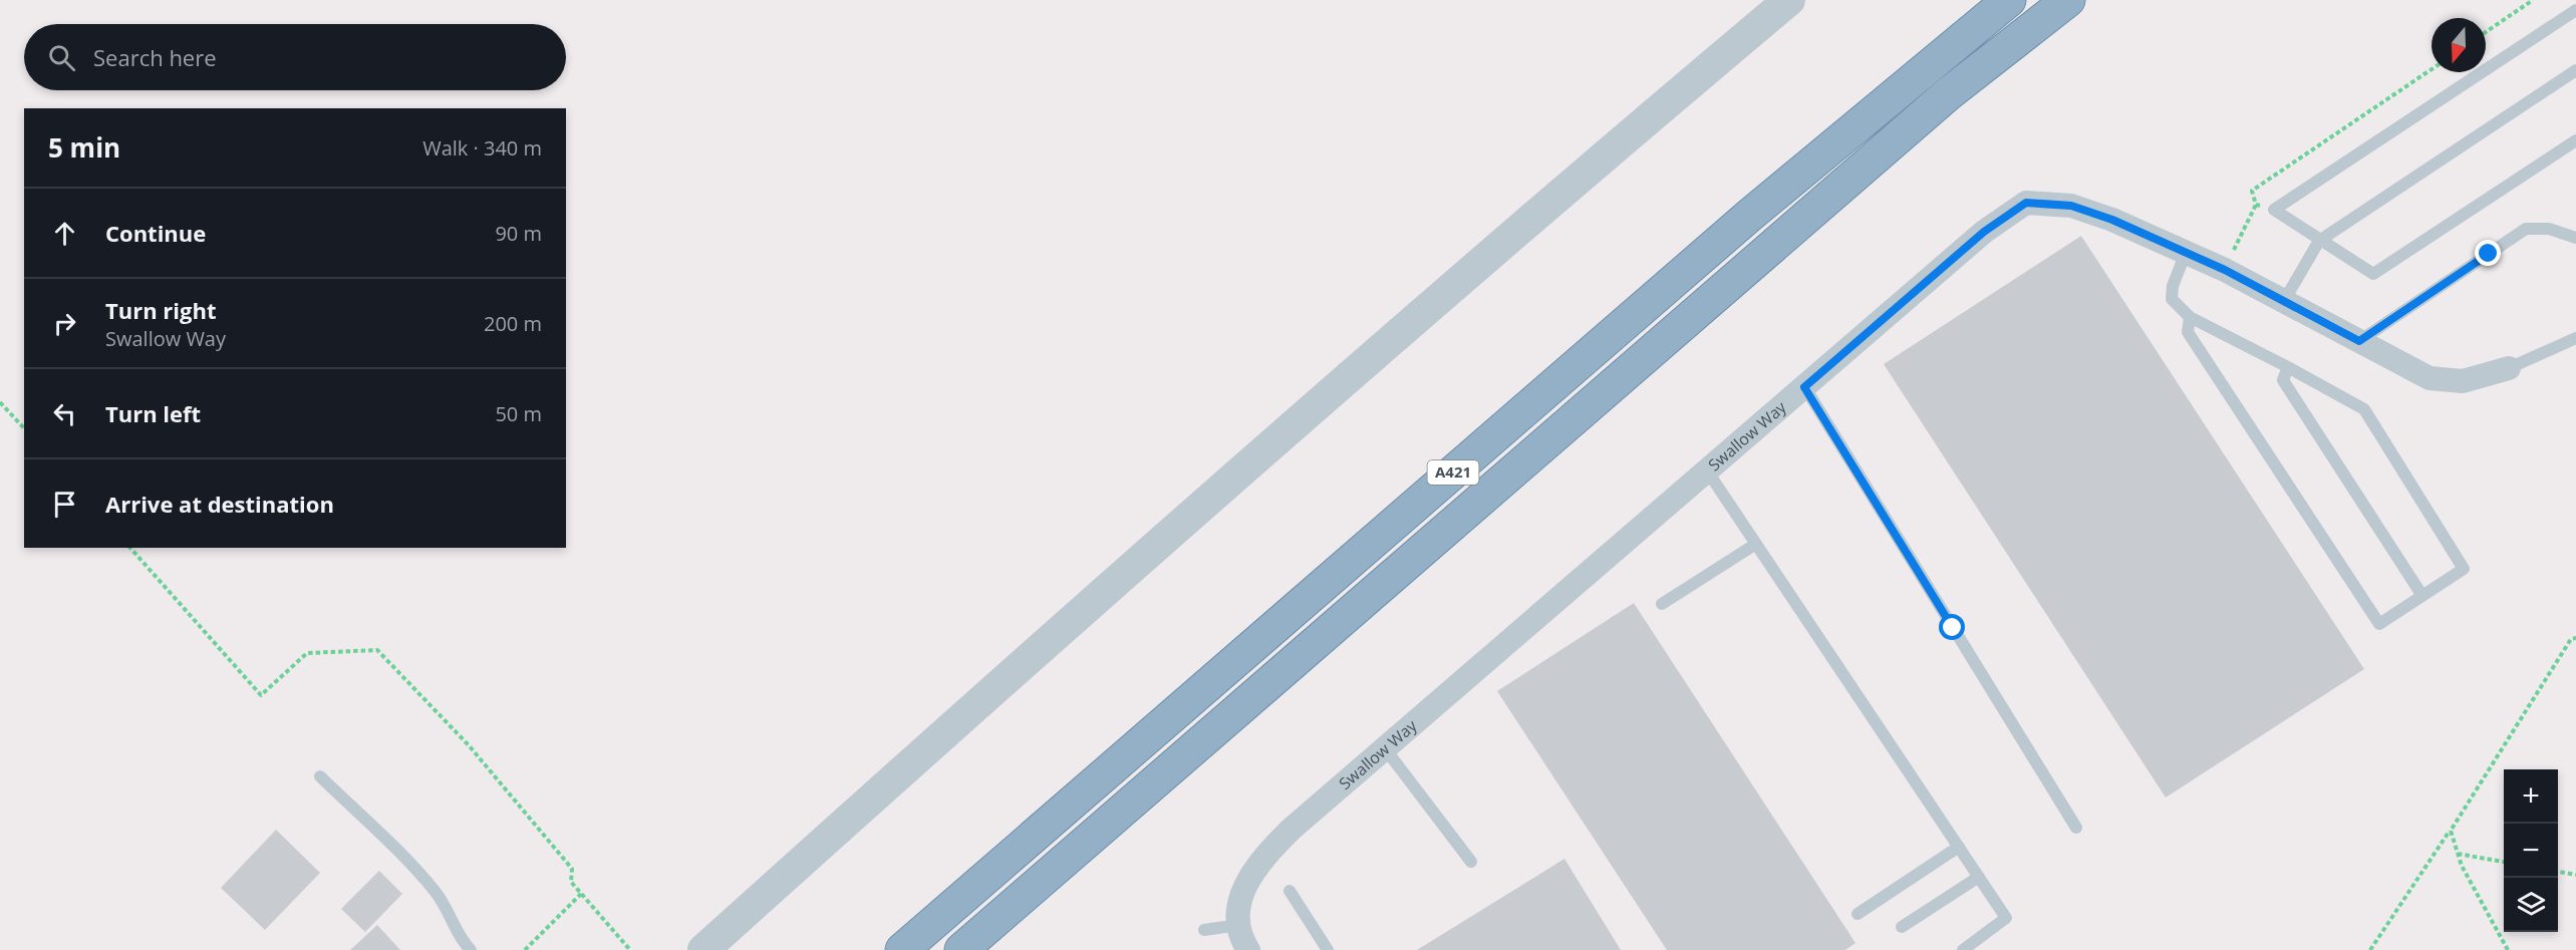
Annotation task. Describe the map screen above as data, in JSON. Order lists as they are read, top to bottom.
{
  "streets": {
    "highway": ["A421"],
    "street": ["Swallow Way"]
  },
  "north": "bottom",
  "page": {
    "search": "Search here",
    "heading": ["5 min", "Walk · 340 m"],
    "list": [
      ["Continue", "90 m"],
      ["Turn right", "Swallow Way", "200 m"],
      ["Turn left", "50 m"],
      "Arrive at destination"
    ],
    "map_buttons": ["+", "−"]
  }
}
